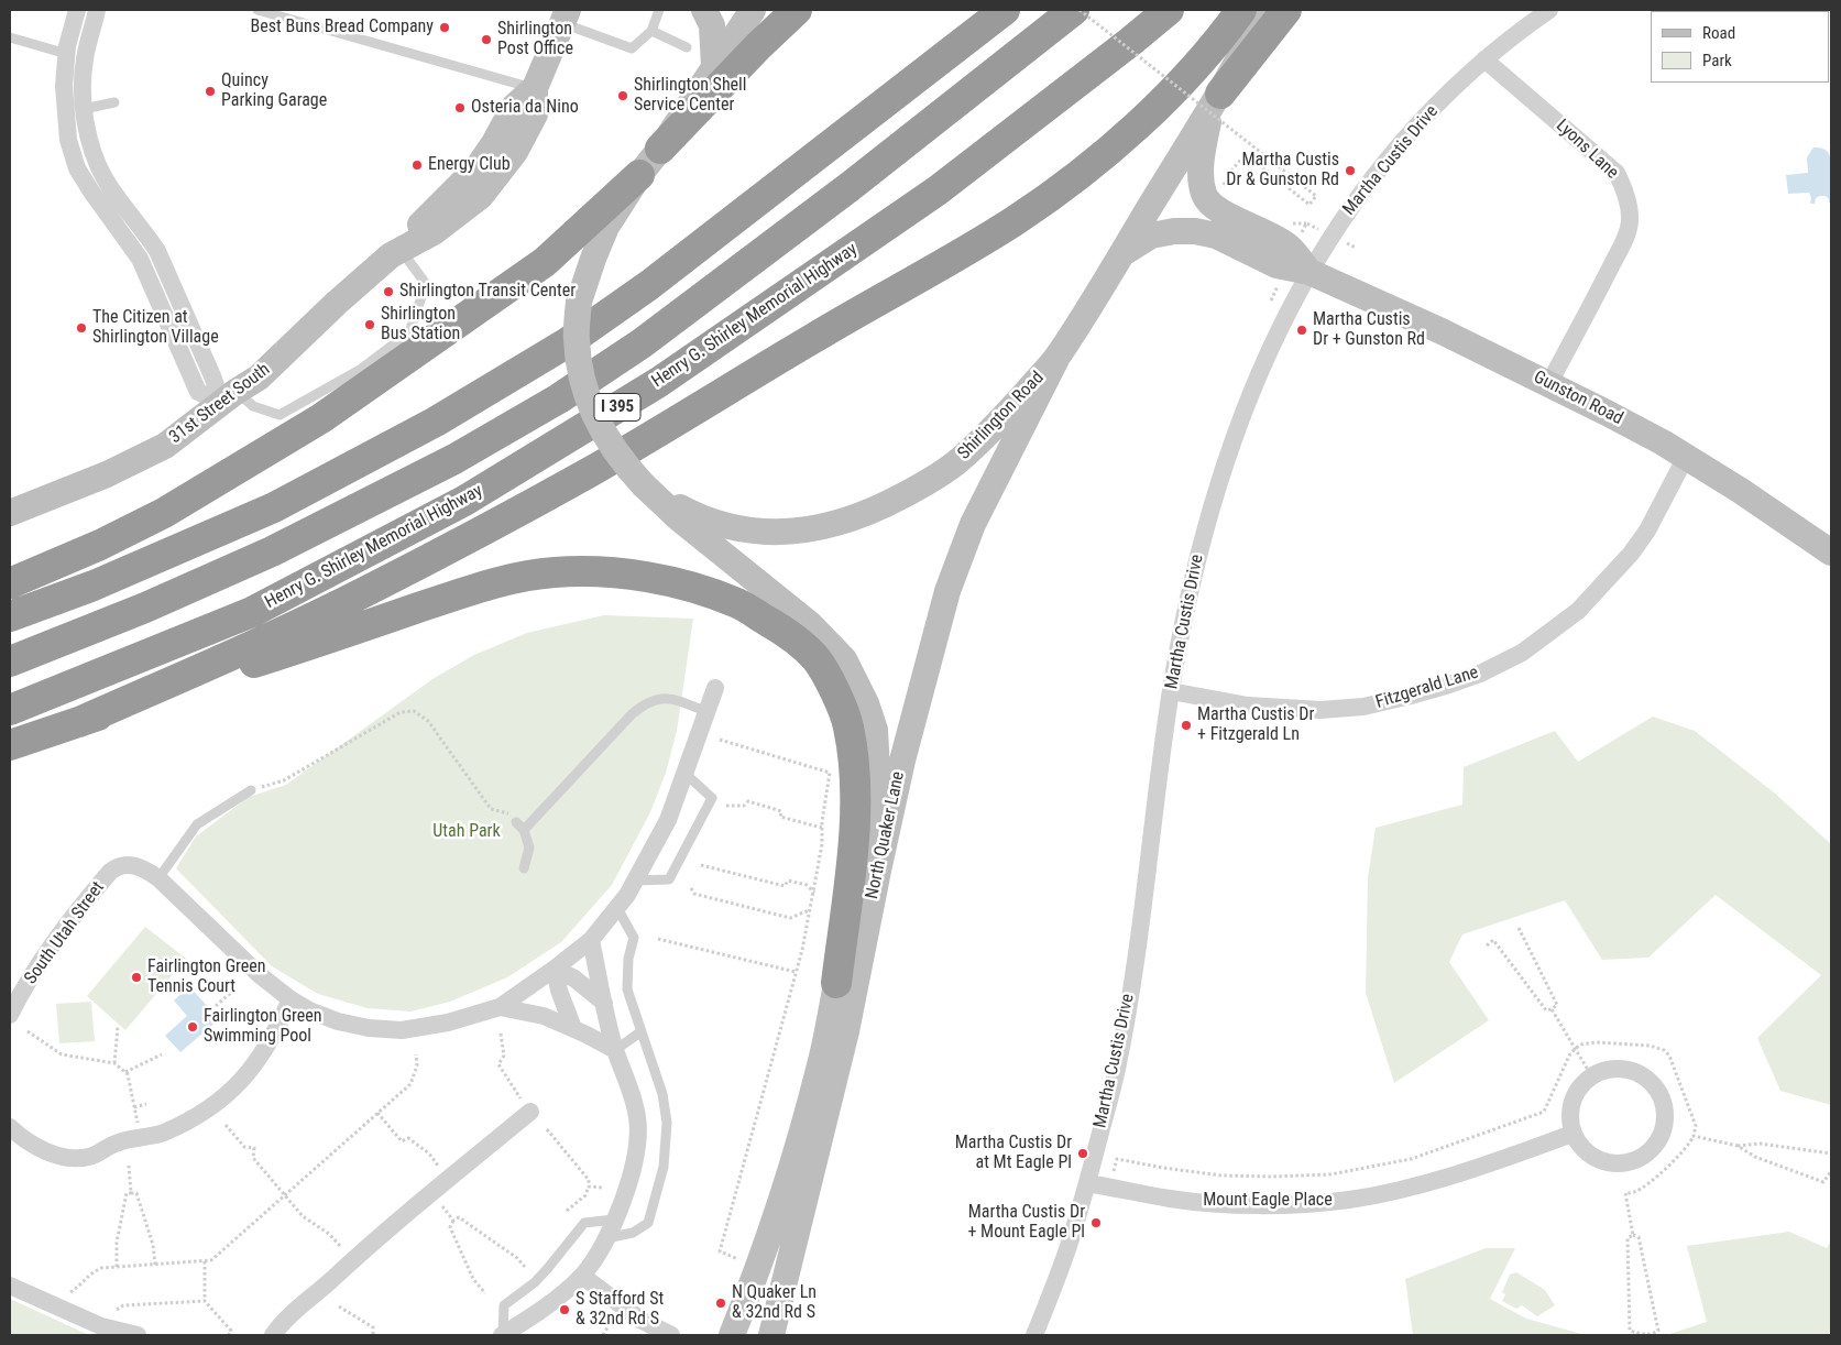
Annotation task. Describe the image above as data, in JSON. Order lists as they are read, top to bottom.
{
  "streets": {
    "highway": ["Henry G. Shirley Memorial Highway", "I 395"],
    "main road": [
      "Gunston Road",
      "31st Street South",
      "Shirlington Road",
      "North Quaker Lane"
    ],
    "street": [
      "Lyons Lane",
      "Martha Custis Drive",
      "Fitzgerald Lane",
      "South Utah Street",
      "Mount Eagle Place"
    ]
  },
  "crossings": [
    ["Lyons Lane", "Martha Custis Drive"],
    ["Lyons Lane", "Gunston Road"],
    ["Martha Custis Drive", "Gunston Road"],
    ["Martha Custis Drive", "Fitzgerald Lane"],
    ["Martha Custis Drive", "Mount Eagle Place"],
    ["Gunston Road", "Shirlington Road"],
    ["Gunston Road", "Fitzgerald Lane"],
    ["Shirlington Road", "North Quaker Lane"]
  ],
  "parks": ["Utah Park"],
  "places": [
    "Best Buns Bread Company",
    "Shirlington Post Office",
    "Quincy Parking Garage",
    "Shirlington Shell Service Center",
    "Osteria da Nino",
    "Energy Club",
    "Martha Custis Dr & Gunston Rd",
    "Shirlington Transit Center",
    "Shirlington Bus Station",
    "The Citizen at Shirlington Village",
    "Martha Custis Dr + Gunston Rd",
    "Martha Custis Dr + Fitzgerald Ln",
    "Fairlington Green Tennis Court",
    "Fairlington Green Swimming Pool",
    "Martha Custis Dr at Mt Eagle Pl",
    "Martha Custis Dr + Mount Eagle Pl",
    "N Quaker Ln & 32nd Rd S",
    "S Stafford St & 32nd Rd S"
  ],
  "legend": ["Road", "Park"]
}
